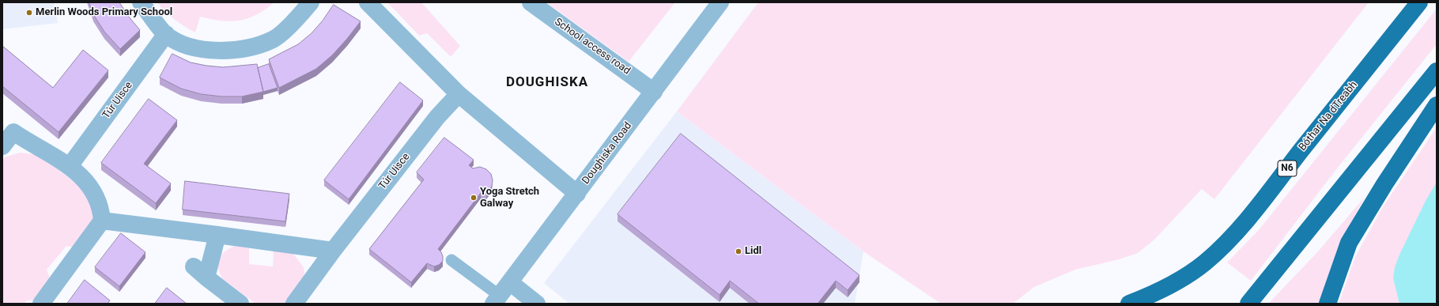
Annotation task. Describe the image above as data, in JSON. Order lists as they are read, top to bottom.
{
  "streets": {
    "highway": ["Bóthar Na dTreabh", "N6"],
    "street": ["School access road", "Túr Uisce", "Doughiska Road"]
  },
  "crossings": [
    ["School access road", "Doughiska Road"]
  ],
  "districts": ["DOUGHISKA"],
  "places": ["Merlin Woods Primary School", "Yoga Stretch Galway", "Lidl"]
}
